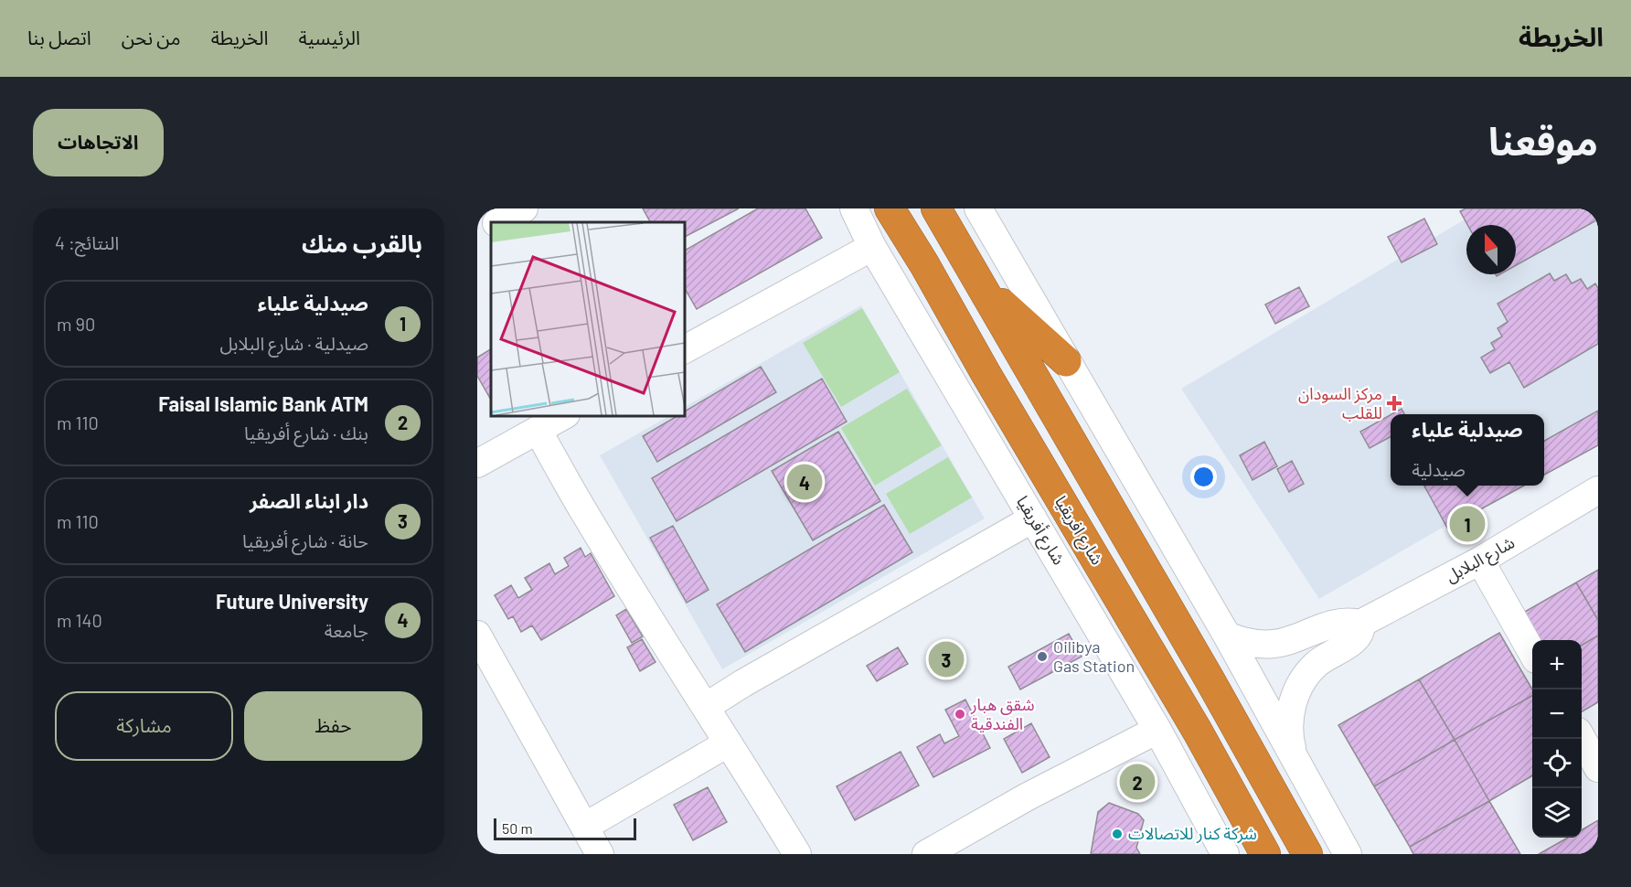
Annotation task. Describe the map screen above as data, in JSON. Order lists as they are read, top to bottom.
{
  "streets": {
    "highway": ["شارع افريقيا"],
    "street": ["شارع أفريقيا", "شارع البلابل"]
  },
  "places": {
    "health": ["مركز السودان للقلب"],
    "other": ["Oilibya Gas Station", "شقق هبار الفندقية", "شركة كنار للاتصالات"]
  },
  "scale_bar": "50 m",
  "north": "top",
  "page": {
    "header": "الخريطة",
    "nav": [
      "الرئيسية",
      "الخريطة",
      "من نحن",
      "اتصل بنا"
    ],
    "title": "موقعنا",
    "buttons": [
      "الاتجاهات",
      ["حفظ", "مشاركة"]
    ],
    "heading": ["بالقرب منك", "النتائج: 4"],
    "list": [
      {
        "mark": "1",
        "name": "صيدلية علياء",
        "note": "صيدلية · شارع البلابل",
        "value": "90 m"
      },
      {
        "mark": "2",
        "name": "Faisal Islamic Bank ATM",
        "note": "بنك · شارع أفريقيا",
        "value": "110 m"
      },
      {
        "mark": "3",
        "name": "دار ابناء الصفر",
        "note": "حانة · شارع أفريقيا",
        "value": "110 m"
      },
      {
        "mark": "4",
        "name": "Future University",
        "note": "جامعة",
        "value": "140 m"
      }
    ],
    "popup": ["صيدلية علياء", "صيدلية"],
    "pins": [
      "4",
      "1",
      "3",
      "2"
    ],
    "map_buttons": ["+", "−"],
    "scale": "50 m"
  }
}
